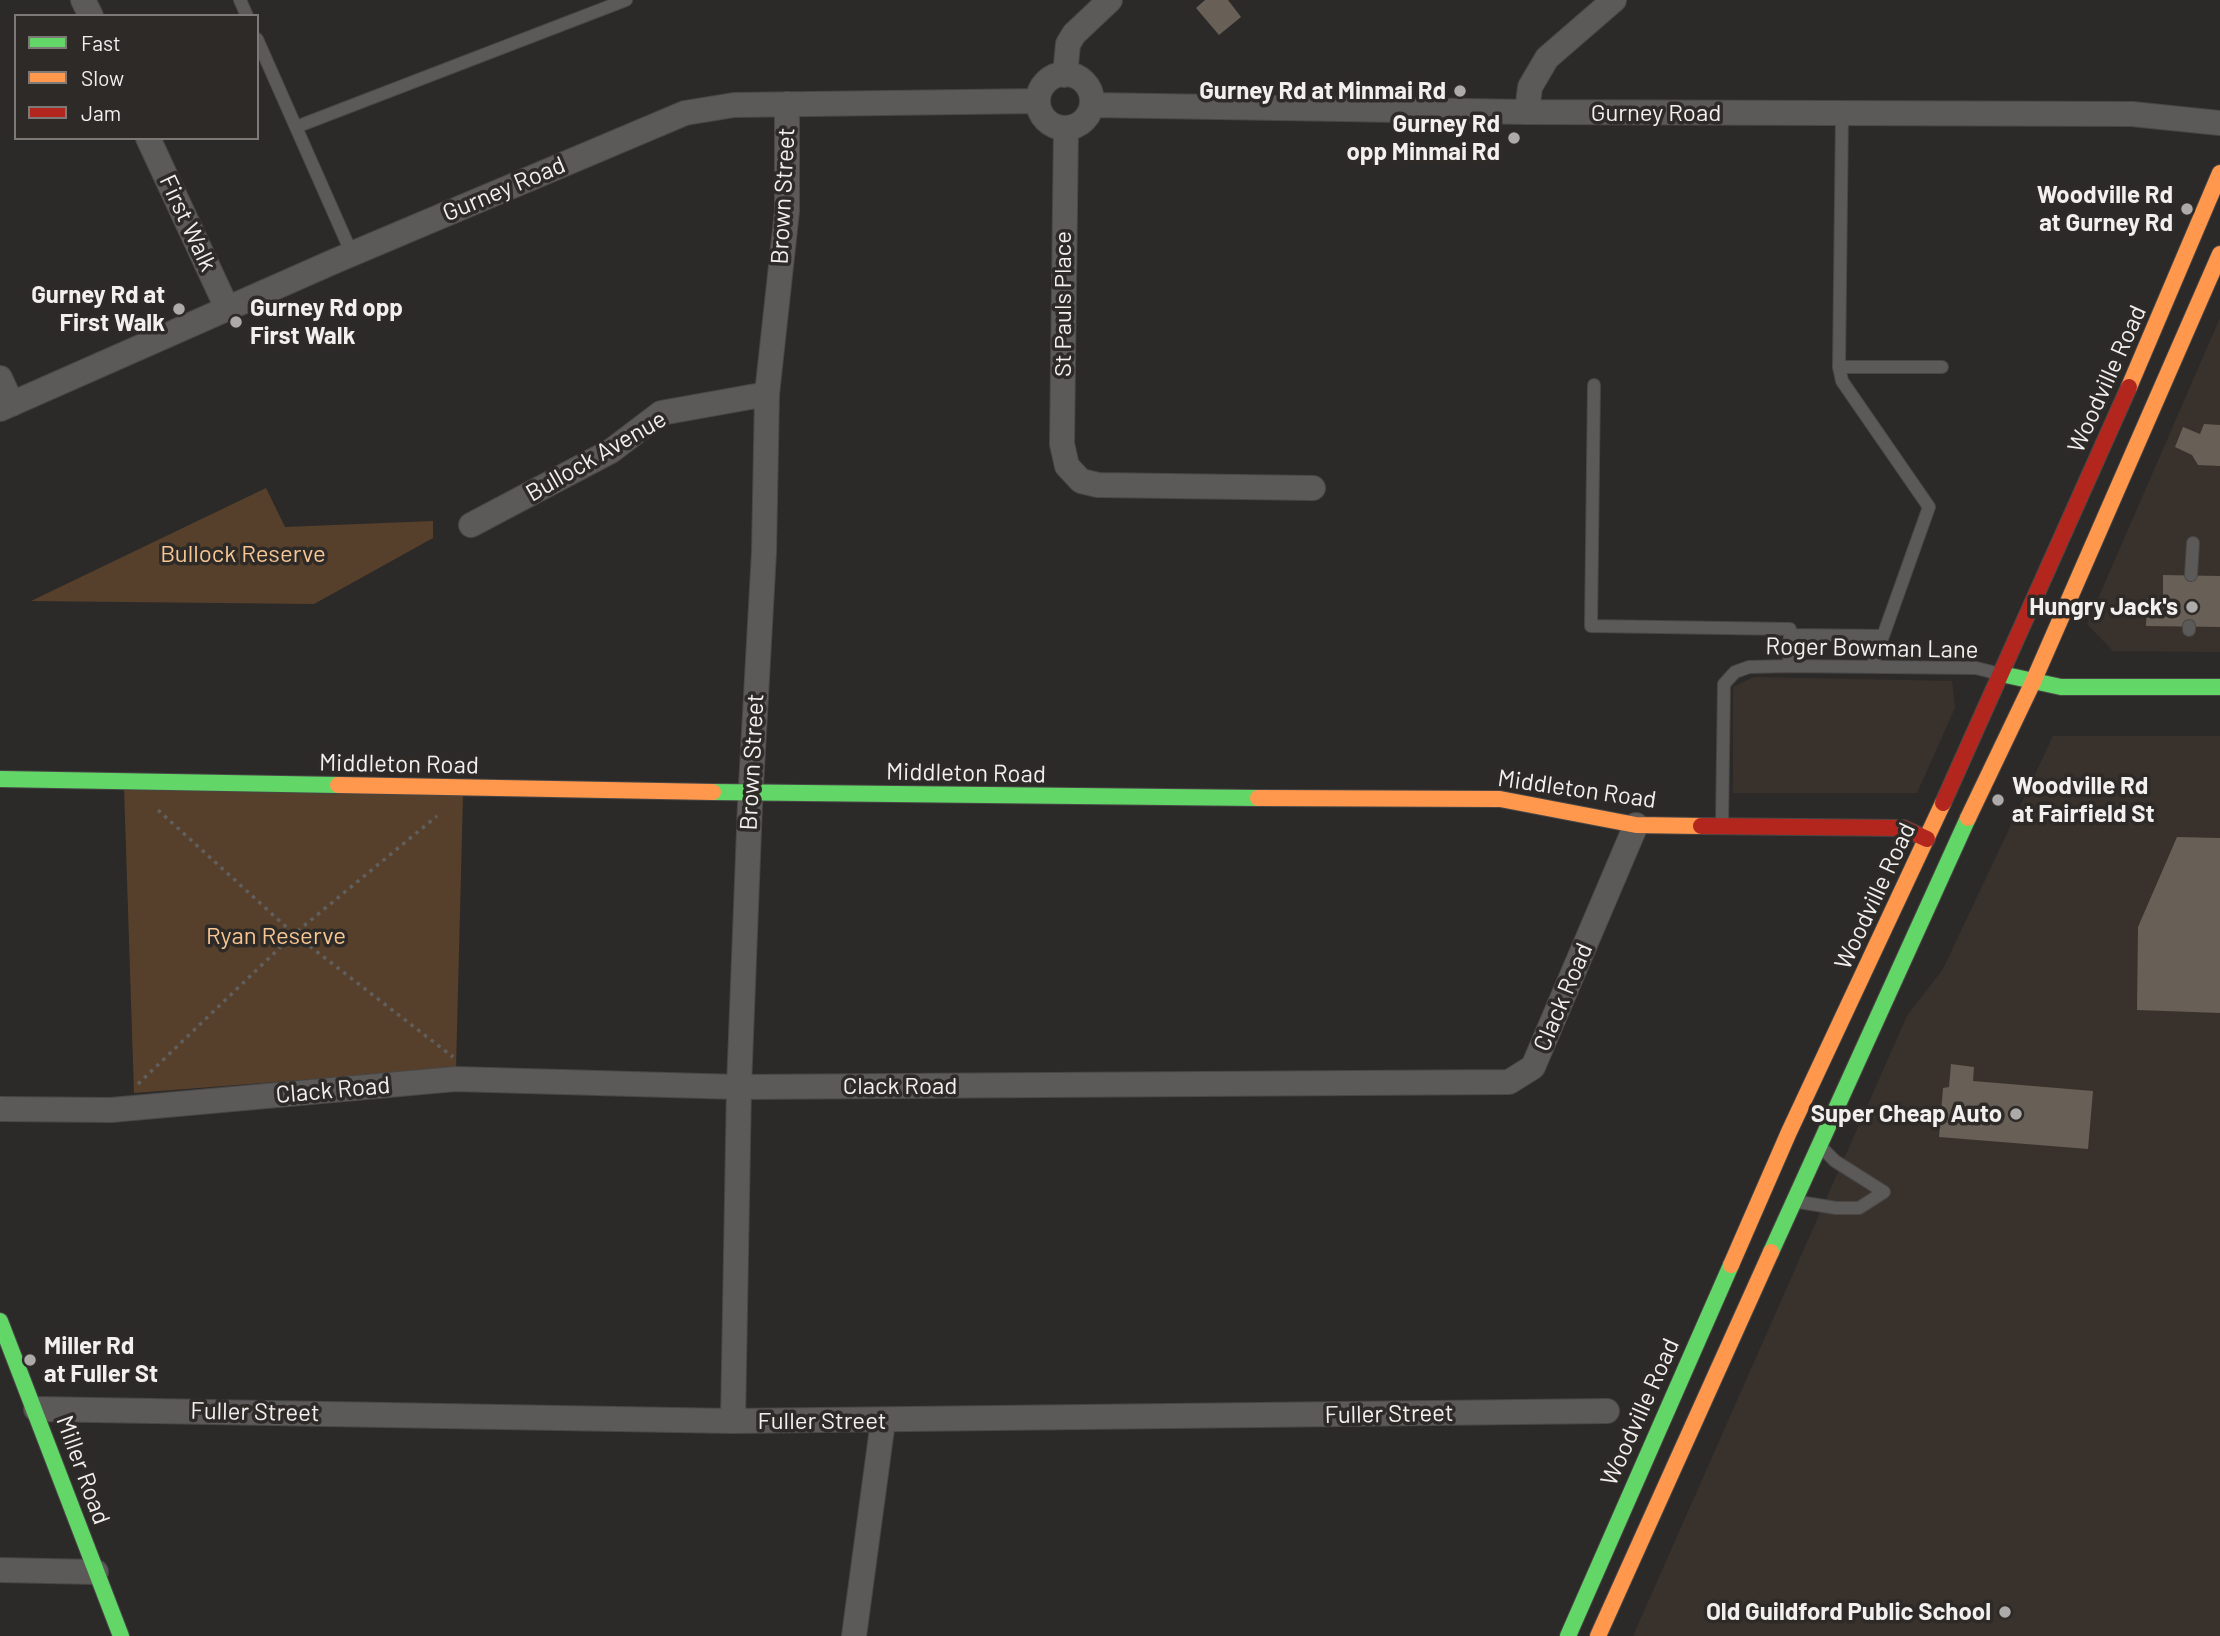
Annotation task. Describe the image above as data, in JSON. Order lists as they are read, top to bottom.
{
  "streets": {
    "main road": ["Woodville Road", "Middleton Road", "Miller Road"],
    "street": [
      "Gurney Road",
      "Brown Street",
      "First Walk",
      "St Pauls Place",
      "Bullock Avenue",
      "Clack Road",
      "Fuller Street"
    ],
    "lane": ["Roger Bowman Lane"]
  },
  "crossings": [
    ["Gurney Road", "Brown Street"],
    ["Gurney Road", "First Walk"],
    ["Gurney Road", "St Pauls Place"],
    ["Brown Street", "Bullock Avenue"],
    ["Brown Street", "Middleton Road"],
    ["Brown Street", "Clack Road"],
    ["Brown Street", "Fuller Street"],
    ["Woodville Road", "Roger Bowman Lane"],
    ["Woodville Road", "Middleton Road"],
    ["Roger Bowman Lane", "Middleton Road"],
    ["Middleton Road", "Clack Road"],
    ["Fuller Street", "Miller Road"]
  ],
  "parks": ["Bullock Reserve", "Ryan Reserve"],
  "places": [
    "Gurney Rd at Minmai Rd",
    "Gurney Rd opp Minmai Rd",
    "Woodville Rd at Gurney Rd",
    "Gurney Rd at First Walk",
    "Gurney Rd opp First Walk",
    "Hungry Jack's",
    "Woodville Rd at Fairfield St",
    "Super Cheap Auto",
    "Miller Rd at Fuller St",
    "Old Guildford Public School"
  ],
  "legend": ["Fast", "Slow", "Jam"]
}
